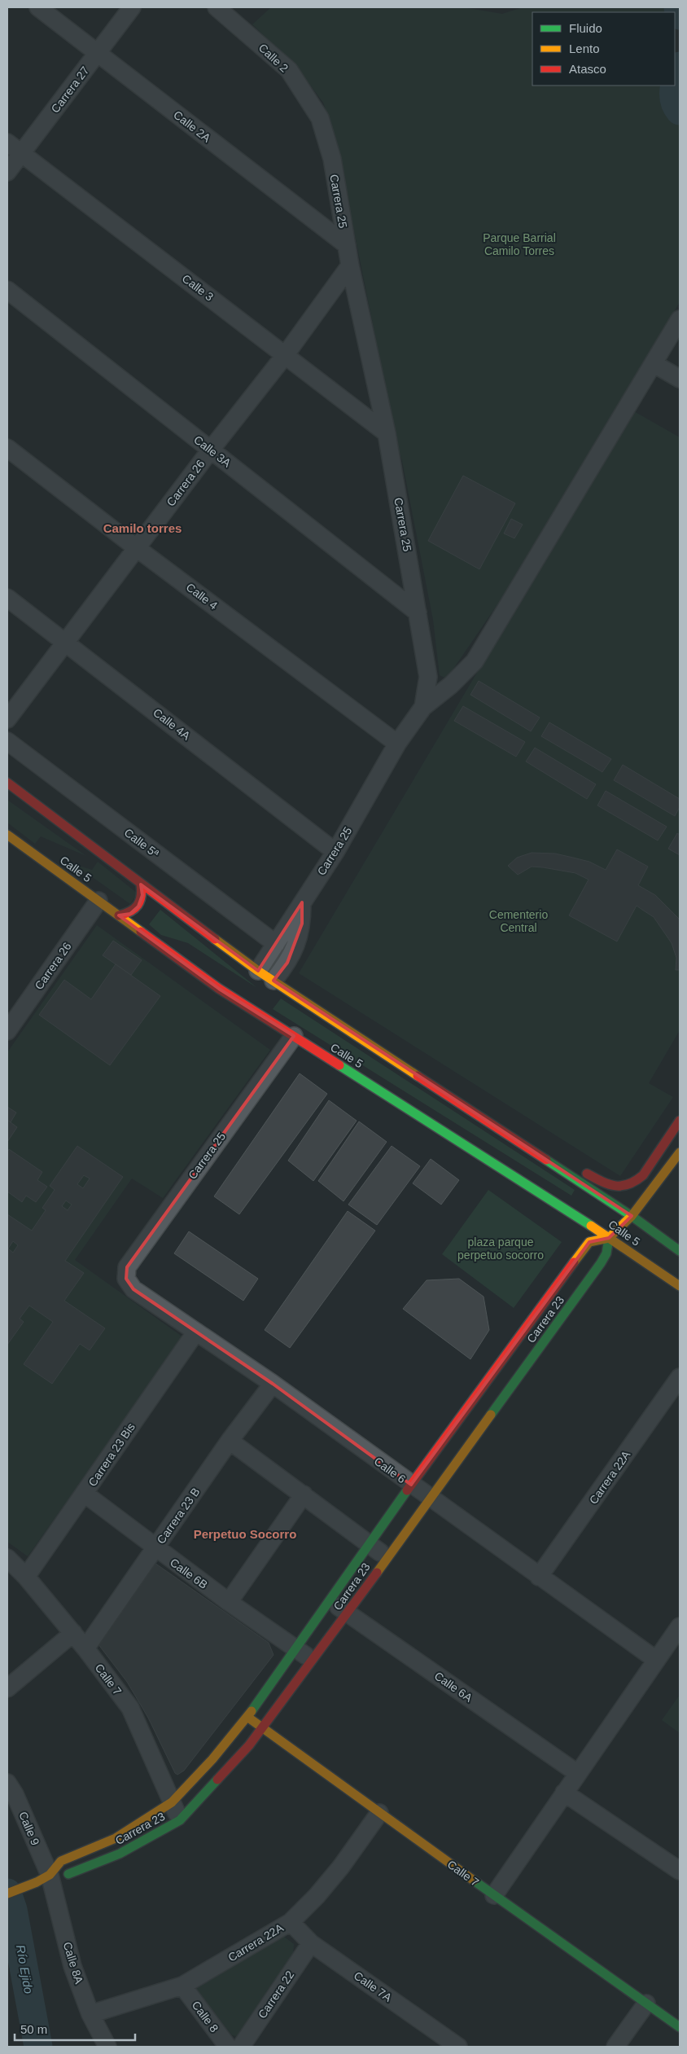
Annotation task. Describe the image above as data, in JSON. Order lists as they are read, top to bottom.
{
  "streets": {
    "street": [
      "Calle 2",
      "Carrera 27",
      "Calle 2A",
      "Carrera 25",
      "Calle 3",
      "Calle 3A",
      "Carrera 26",
      "Calle 4",
      "Calle 4A",
      "Calle 5ª",
      "Calle 5",
      "Carrera 23",
      "Carrera 23 Bis",
      "Calle 6",
      "Carrera 22A",
      "Carrera 23 B",
      "Calle 6B",
      "Calle 7",
      "Calle 6A",
      "Calle 9",
      "Calle 8A",
      "Calle 7A",
      "Carrera 22",
      "Calle 8"
    ]
  },
  "crossings": [
    ["Calle 2", "Carrera 25"],
    ["Carrera 27", "Calle 2A"],
    ["Carrera 27", "Calle 3"],
    ["Calle 2A", "Carrera 25"],
    ["Carrera 25", "Calle 3"],
    ["Carrera 25", "Calle 3A"],
    ["Carrera 25", "Carrera 26"],
    ["Carrera 25", "Calle 4"],
    ["Carrera 25", "Calle 4A"],
    ["Carrera 25", "Calle 5ª"],
    ["Carrera 25", "Calle 5"],
    ["Carrera 25", "Calle 6"],
    ["Calle 3", "Carrera 26"],
    ["Calle 3A", "Carrera 26"],
    ["Carrera 26", "Calle 4"],
    ["Carrera 26", "Calle 4A"],
    ["Carrera 26", "Calle 5"],
    ["Calle 5", "Carrera 23"],
    ["Carrera 23", "Calle 6"],
    ["Carrera 23", "Calle 6B"],
    ["Carrera 23", "Calle 7"],
    ["Carrera 23", "Calle 6A"],
    ["Carrera 23", "Calle 9"],
    ["Carrera 23", "Calle 8A"],
    ["Carrera 23 Bis", "Calle 6"],
    ["Carrera 23 Bis", "Calle 6B"],
    ["Carrera 23 Bis", "Calle 7"],
    ["Calle 6", "Carrera 22A"],
    ["Calle 6", "Carrera 23 B"],
    ["Carrera 22A", "Calle 7"],
    ["Carrera 22A", "Calle 8A"],
    ["Carrera 22A", "Calle 7A"],
    ["Carrera 22A", "Calle 8"],
    ["Carrera 23 B", "Calle 6B"],
    ["Carrera 23 B", "Calle 7"],
    ["Calle 9", "Calle 8A"],
    ["Calle 7A", "Carrera 22"]
  ],
  "districts": ["Camilo torres", "Perpetuo Socorro"],
  "water": ["Río Ejido"],
  "parks": ["Parque Barrial Camilo Torres", "Cementerio Central", "plaza parque perpetuo socorro"],
  "legend": ["Fluido", "Lento", "Atasco"],
  "scale_bar": "50 m"
}
